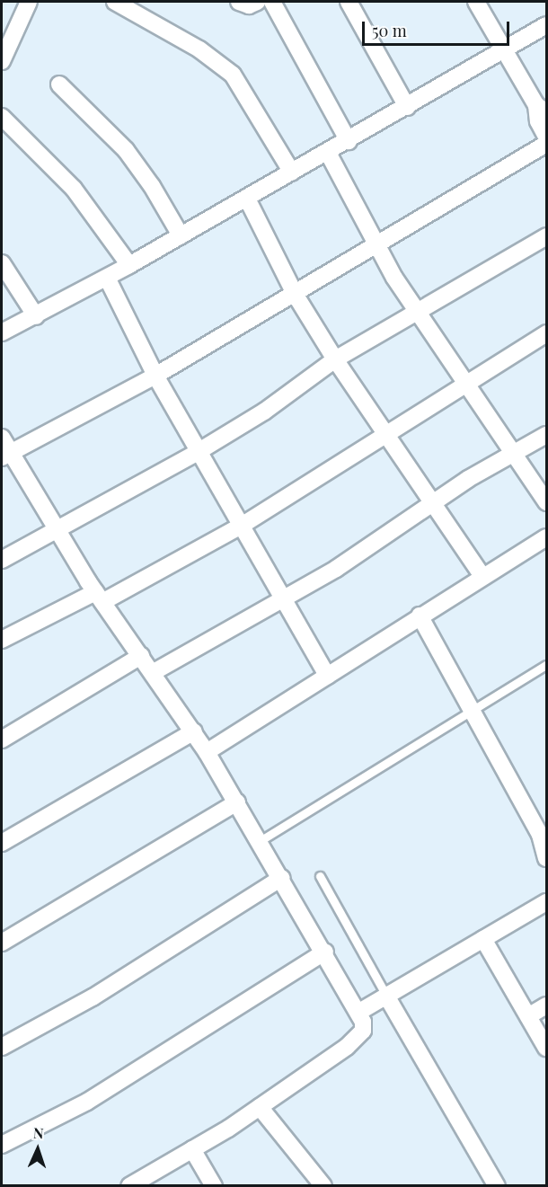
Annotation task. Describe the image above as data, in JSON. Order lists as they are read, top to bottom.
{
  "scale_bar": "50 m",
  "north": "top"
}
